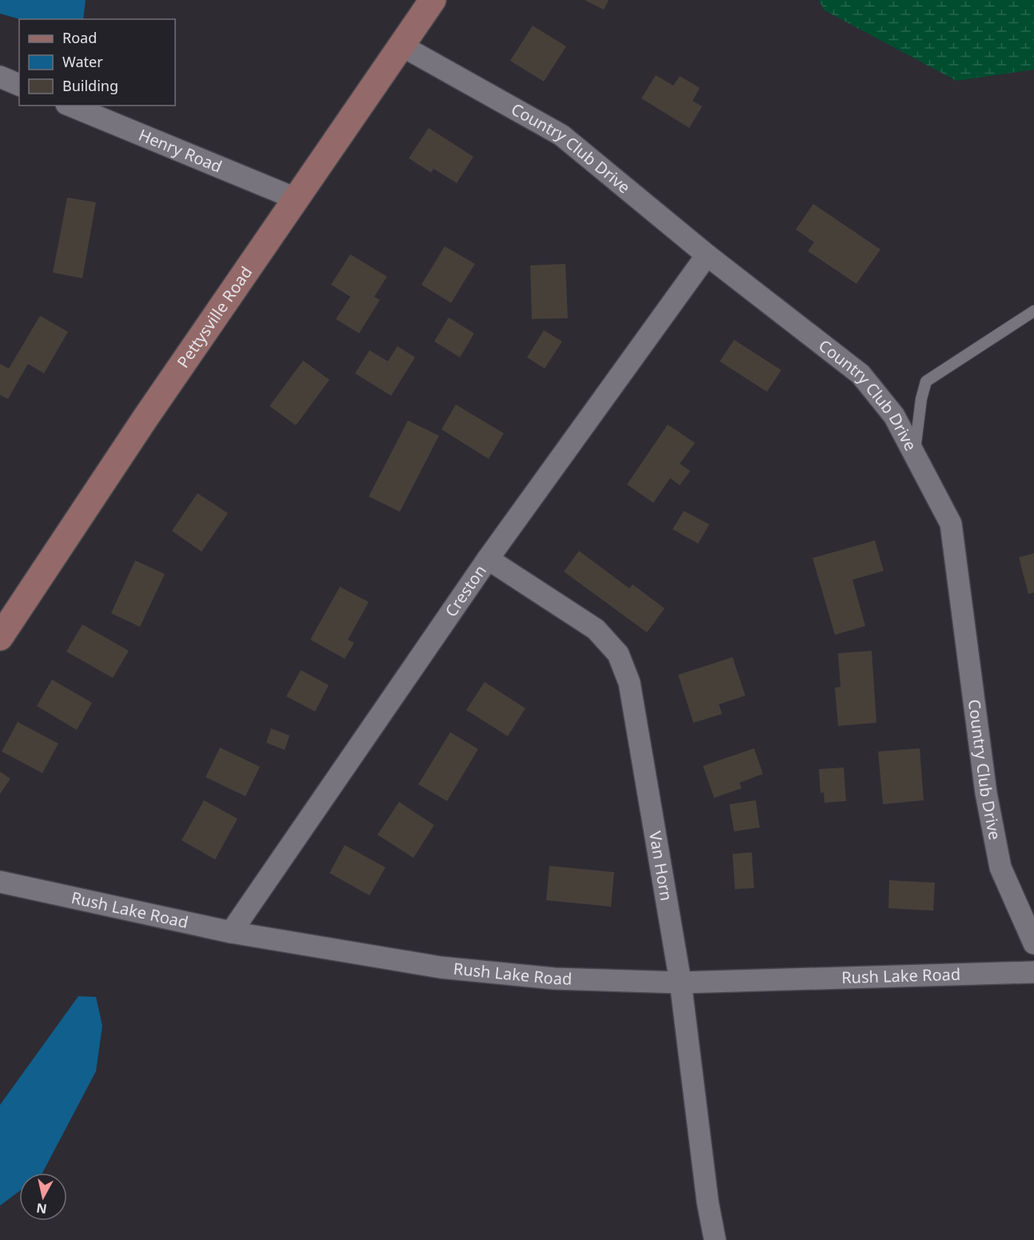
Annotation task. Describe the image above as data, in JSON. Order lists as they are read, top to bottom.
{
  "streets": {
    "main road": ["Pettysville Road"],
    "street": [
      "Country Club Drive",
      "Henry Road",
      "Creston",
      "Van Horn",
      "Rush Lake Road"
    ]
  },
  "crossings": [
    ["Country Club Drive", "Pettysville Road"],
    ["Country Club Drive", "Creston"],
    ["Henry Road", "Pettysville Road"],
    ["Creston", "Van Horn"],
    ["Creston", "Rush Lake Road"],
    ["Van Horn", "Rush Lake Road"]
  ],
  "legend": ["Road", "Water", "Building"],
  "north": "bottom"
}
